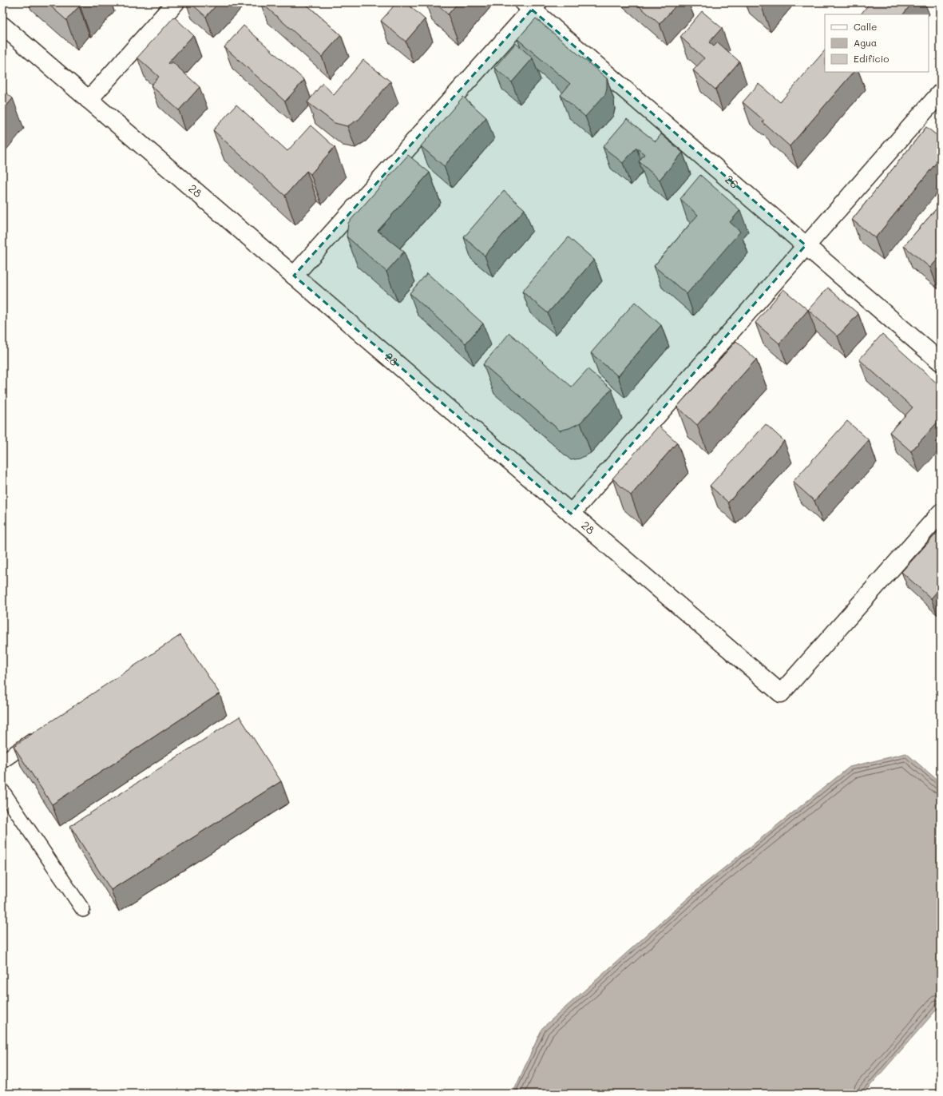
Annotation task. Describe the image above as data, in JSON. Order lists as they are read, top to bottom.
{
  "streets": {
    "street": ["26", "28"]
  },
  "legend": ["Calle", "Agua", "Edificio"]
}
